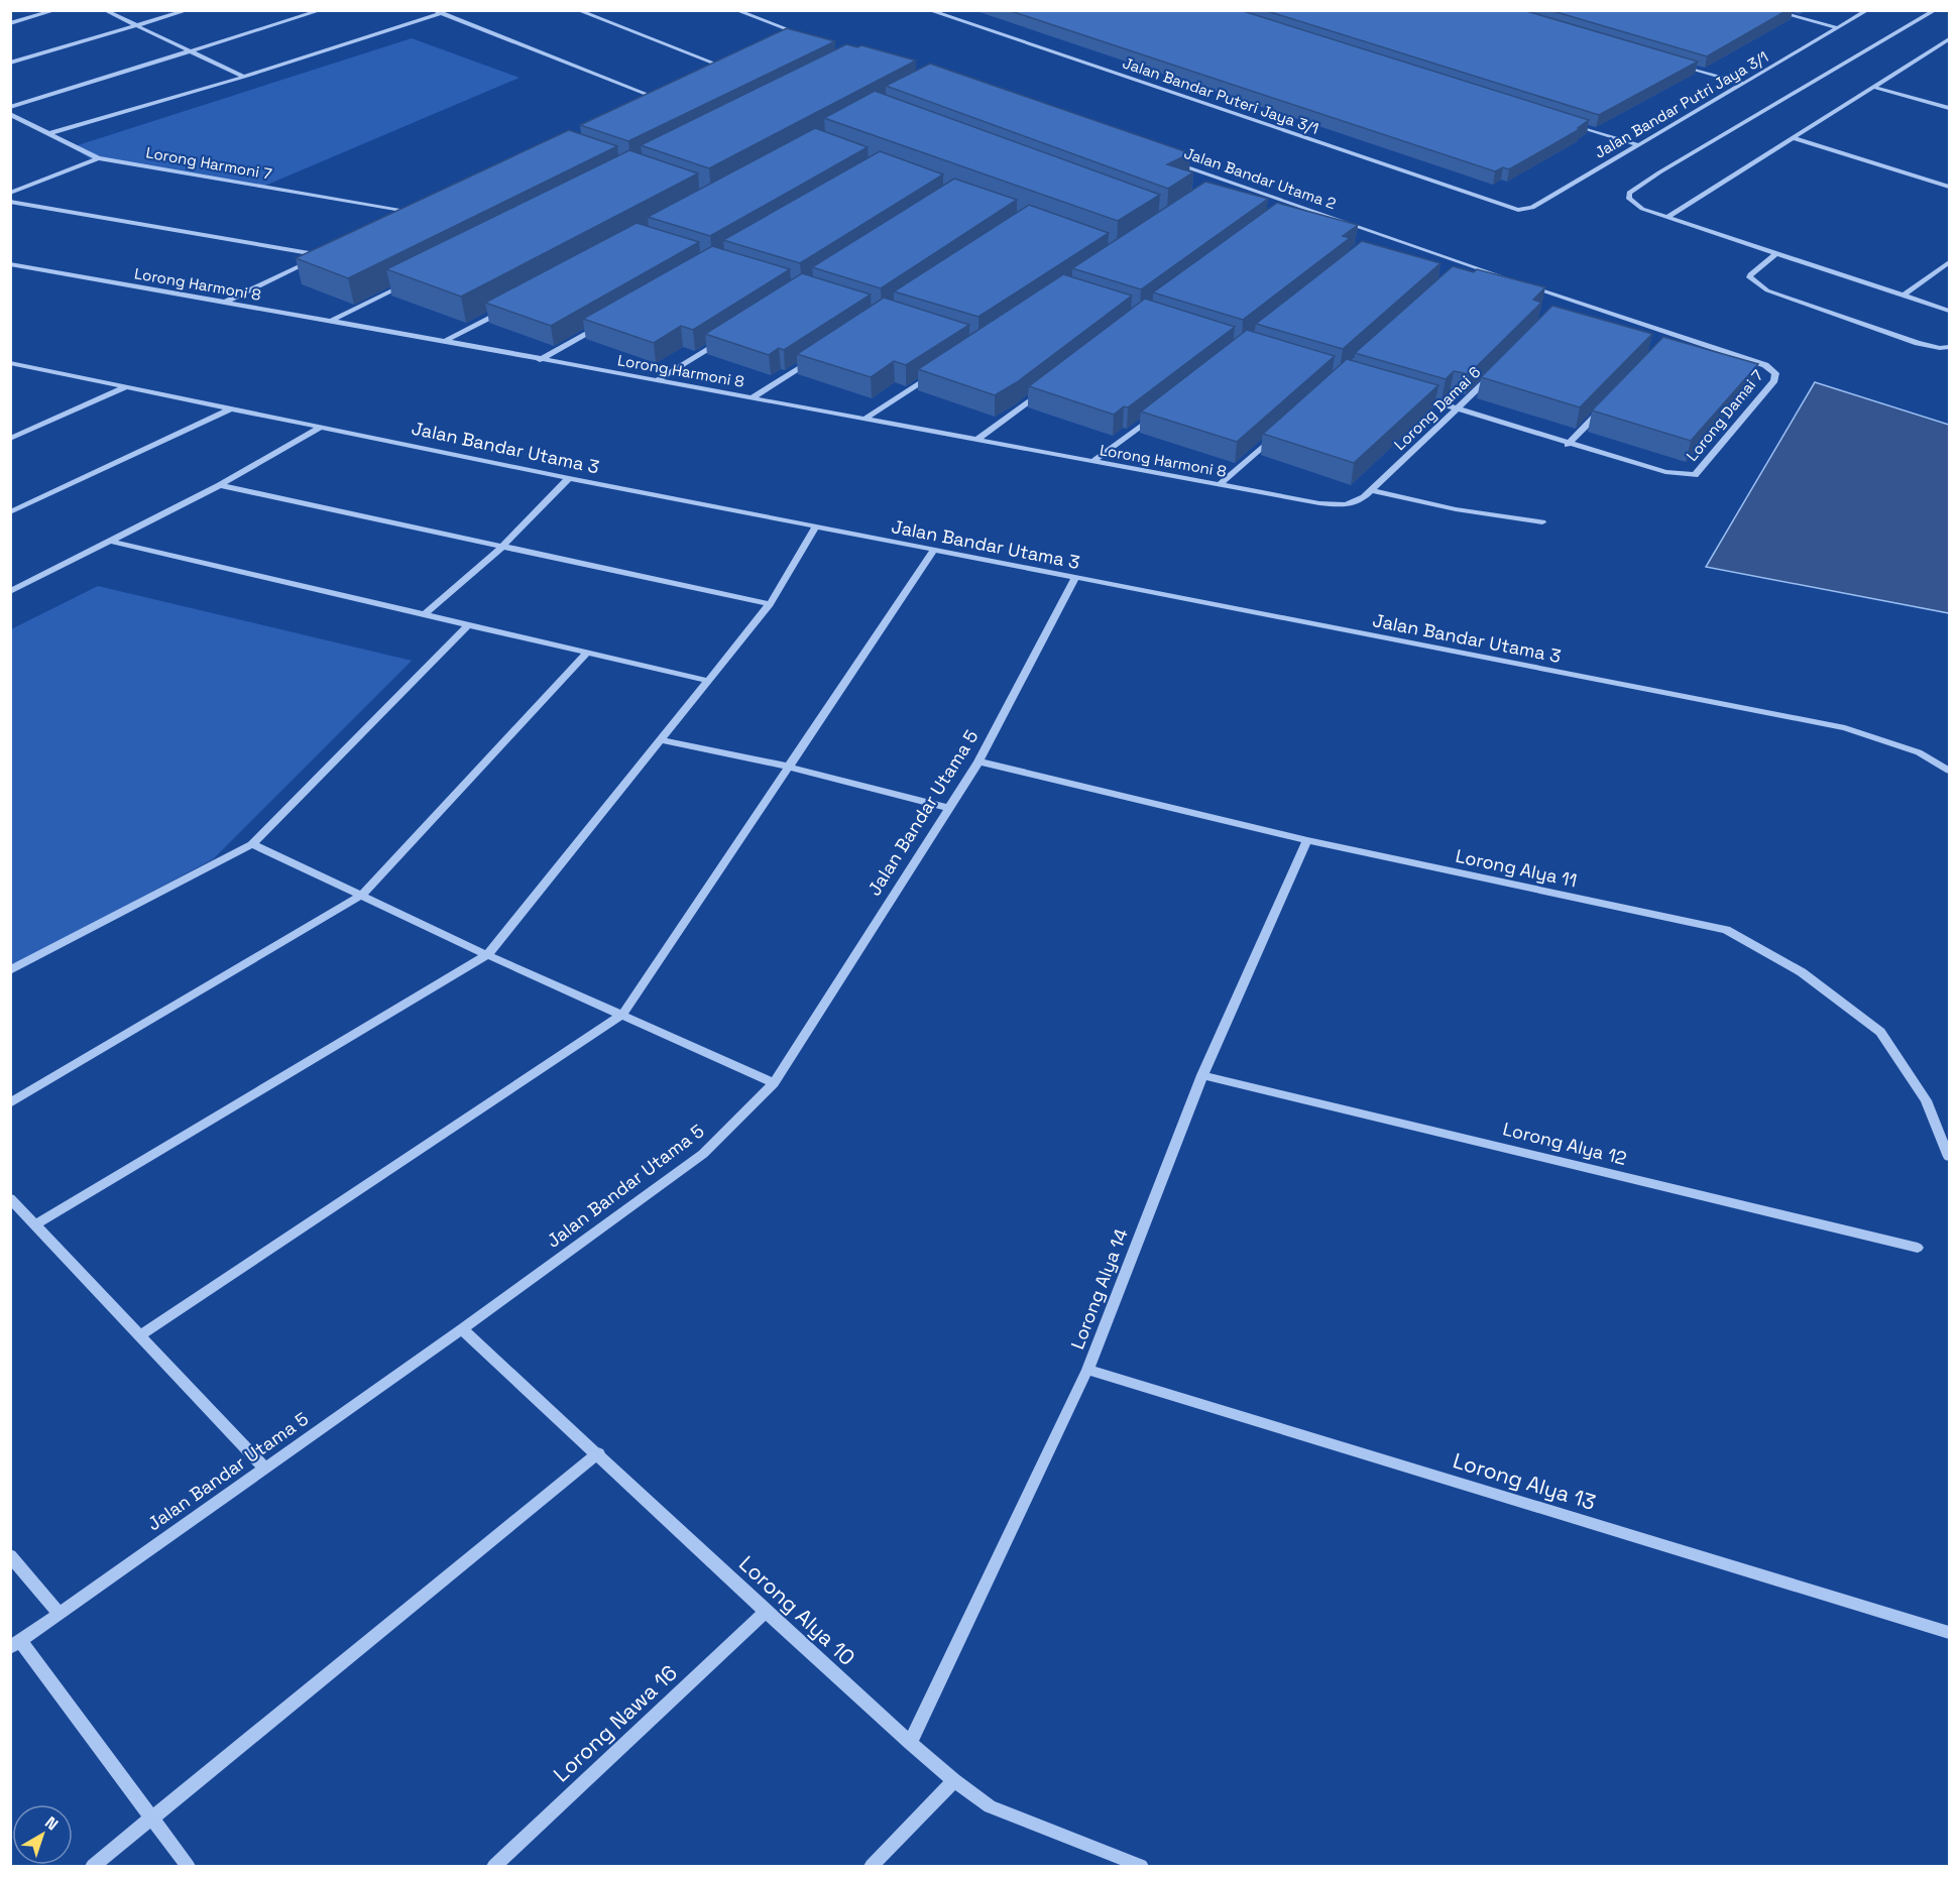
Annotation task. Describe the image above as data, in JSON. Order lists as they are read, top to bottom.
{
  "streets": {
    "street": [
      "Jalan Bandar Puteri Jaya 3/1",
      "Jalan Bandar Putri Jaya 3/1",
      "Lorong Harmoni 7",
      "Jalan Bandar Utama 2",
      "Lorong Harmoni 8",
      "Lorong Damai 6",
      "Lorong Damai 7",
      "Jalan Bandar Utama 3",
      "Jalan Bandar Utama 5",
      "Lorong Alya 11",
      "Lorong Alya 12",
      "Lorong Alya 14",
      "Lorong Alya 13",
      "Lorong Alya 10",
      "Lorong Nawa 16"
    ]
  },
  "crossings": [
    ["Jalan Bandar Puteri Jaya 3/1", "Jalan Bandar Putri Jaya 3/1"],
    ["Lorong Harmoni 8", "Lorong Damai 6"],
    ["Jalan Bandar Utama 3", "Jalan Bandar Utama 5"],
    ["Jalan Bandar Utama 5", "Lorong Alya 11"],
    ["Jalan Bandar Utama 5", "Lorong Alya 10"],
    ["Lorong Alya 11", "Lorong Alya 14"],
    ["Lorong Alya 12", "Lorong Alya 14"],
    ["Lorong Alya 14", "Lorong Alya 13"],
    ["Lorong Alya 14", "Lorong Alya 10"],
    ["Lorong Alya 10", "Lorong Nawa 16"]
  ],
  "north": "top right"
}
